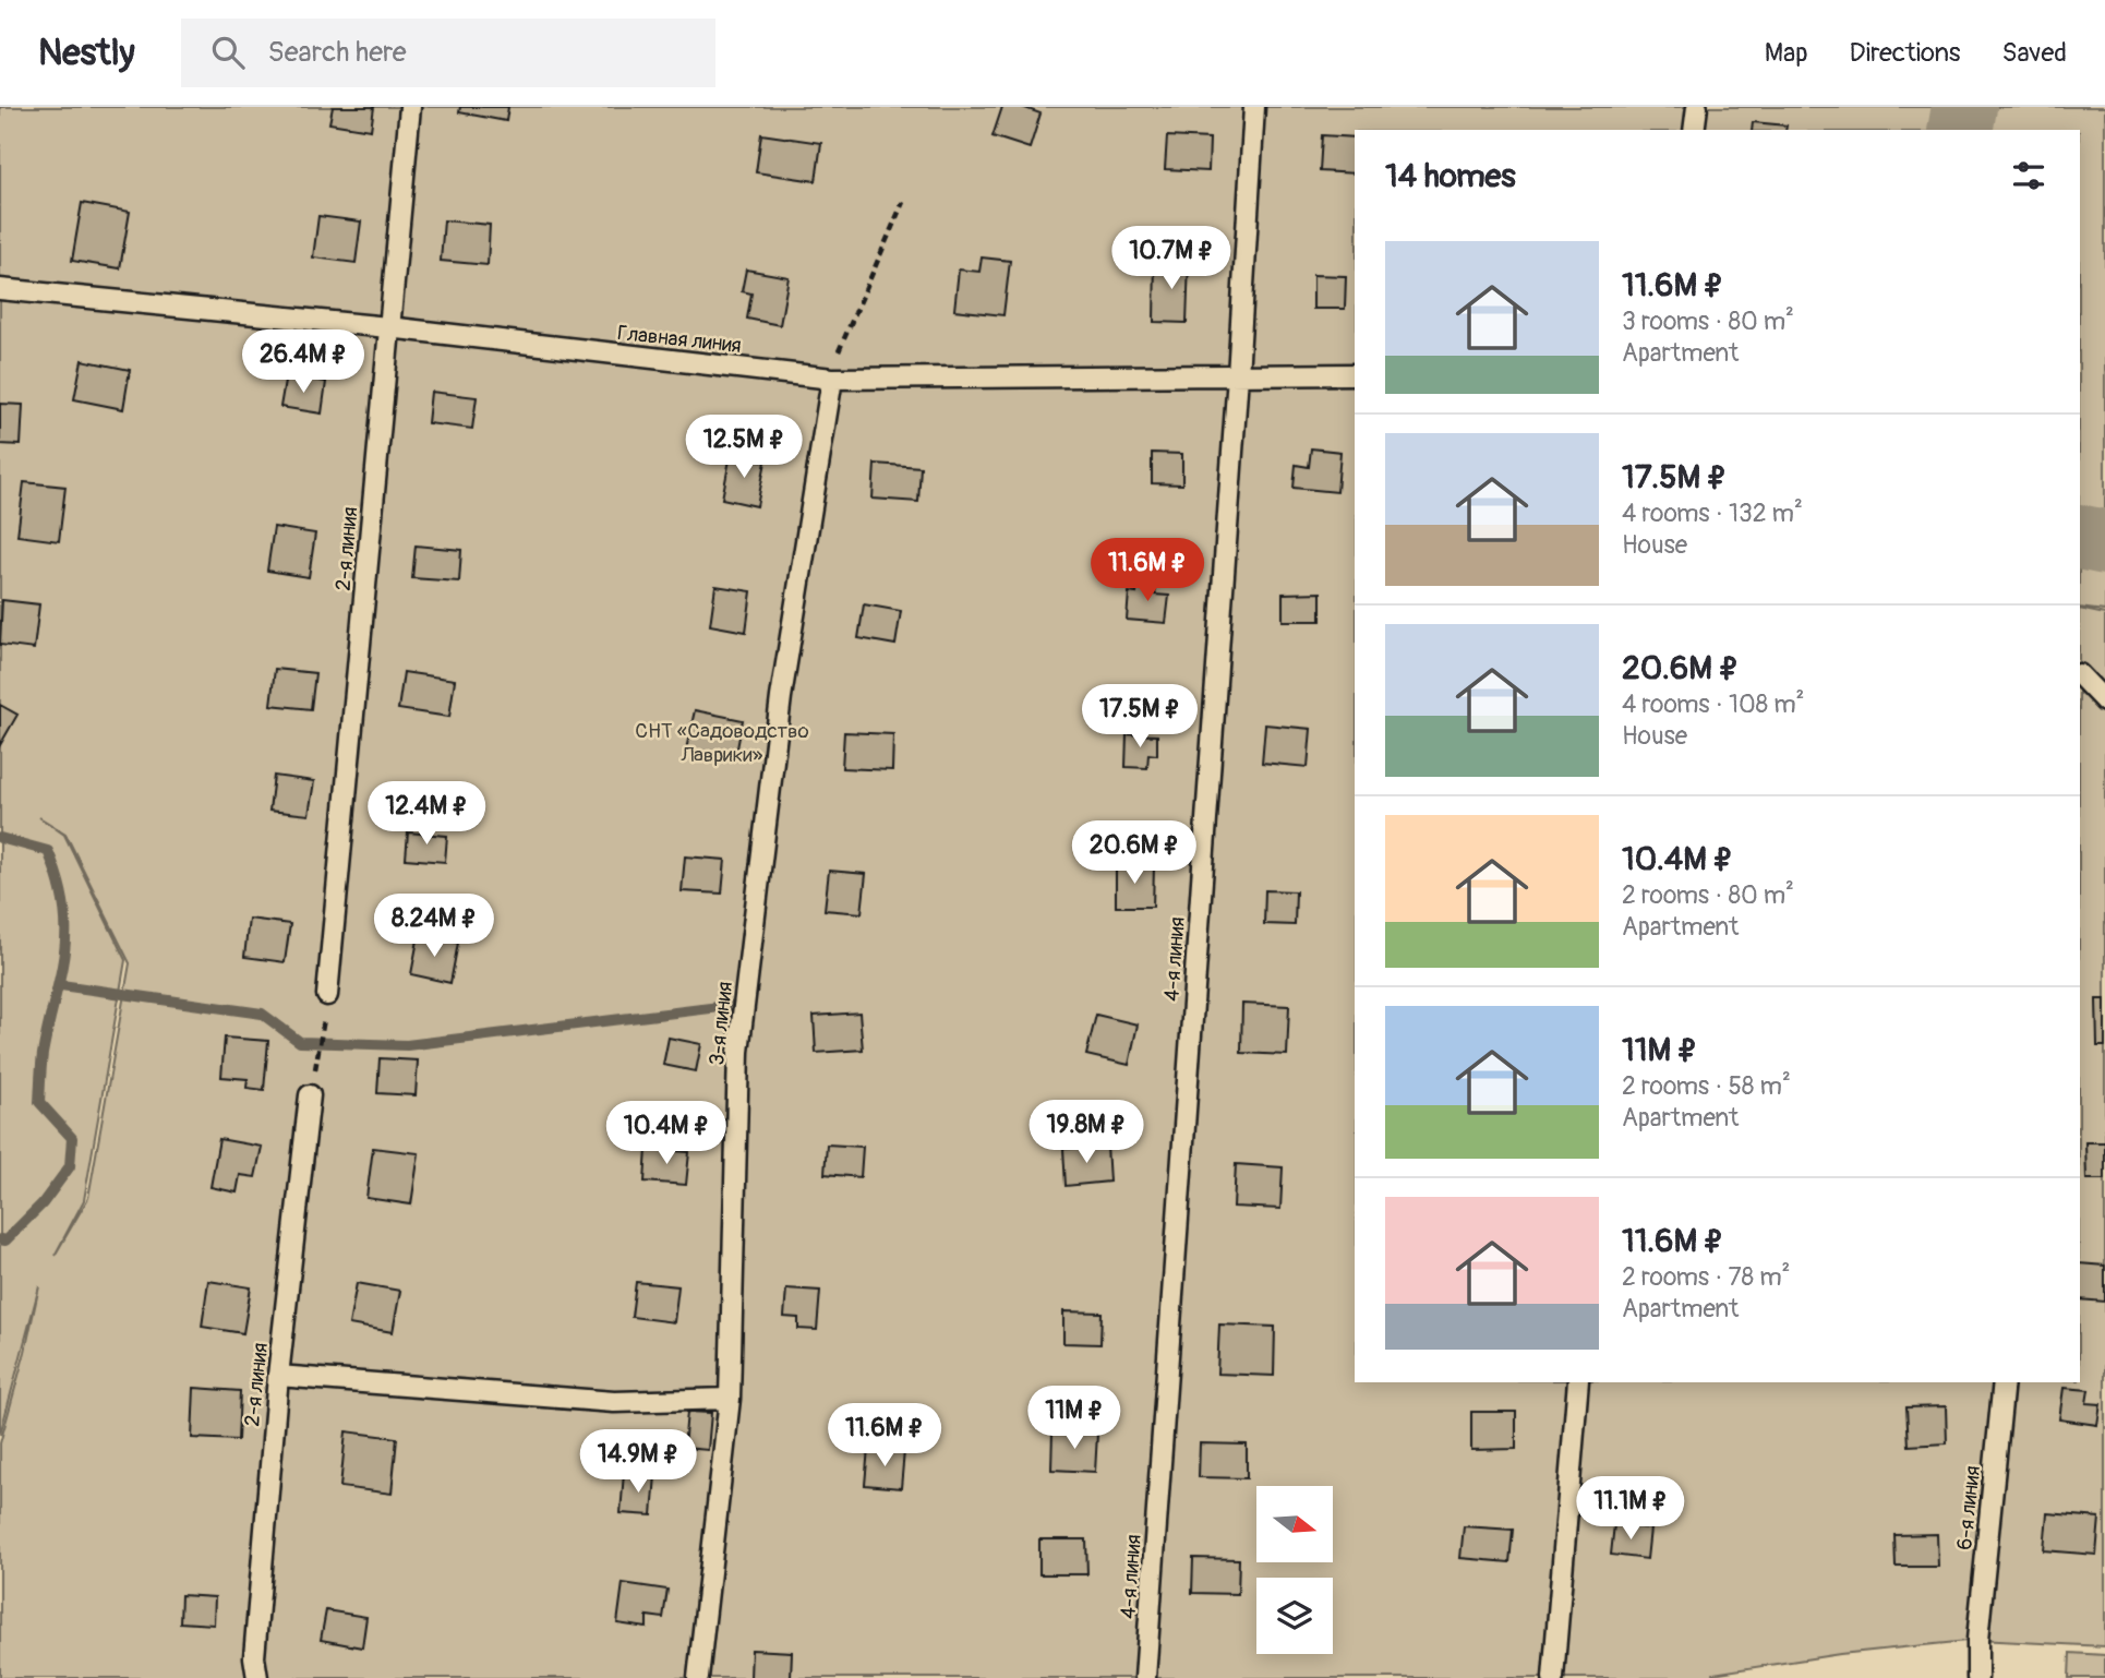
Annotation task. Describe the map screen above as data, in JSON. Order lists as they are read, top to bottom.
{
  "streets": {
    "lane": [
      "Главная линия",
      "2-я линия",
      "4-я линия",
      "3-я линия",
      "6-я линия"
    ]
  },
  "crossings": [
    ["Главная линия", "2-я линия"],
    ["Главная линия", "4-я линия"],
    ["Главная линия", "3-я линия"]
  ],
  "parks": ["СНТ «Садоводство Лаврики»"],
  "north": "right",
  "page": {
    "header": "Nestly",
    "search": "Search here",
    "nav": ["Map", "Directions", "Saved"],
    "heading": "14 homes",
    "list": [
      {
        "name": "11.6M ₽",
        "note": "3 rooms · 80 m² · Apartment"
      },
      {
        "name": "17.5M ₽",
        "note": "4 rooms · 132 m² · House"
      },
      {
        "name": "20.6M ₽",
        "note": "4 rooms · 108 m² · House"
      },
      {
        "name": "10.4M ₽",
        "note": "2 rooms · 80 m² · Apartment"
      },
      {
        "name": "11M ₽",
        "note": "2 rooms · 58 m² · Apartment"
      },
      {
        "name": "11.6M ₽",
        "note": "2 rooms · 78 m² · Apartment"
      }
    ],
    "price": [
      "10.7M ₽",
      "26.4M ₽",
      "12.5M ₽",
      "11.6M ₽",
      "17.5M ₽",
      "12.4M ₽",
      "20.6M ₽",
      "8.24M ₽",
      "19.8M ₽",
      "10.4M ₽",
      "11M ₽",
      "11.6M ₽",
      "14.9M ₽",
      "11.1M ₽"
    ]
  }
}
